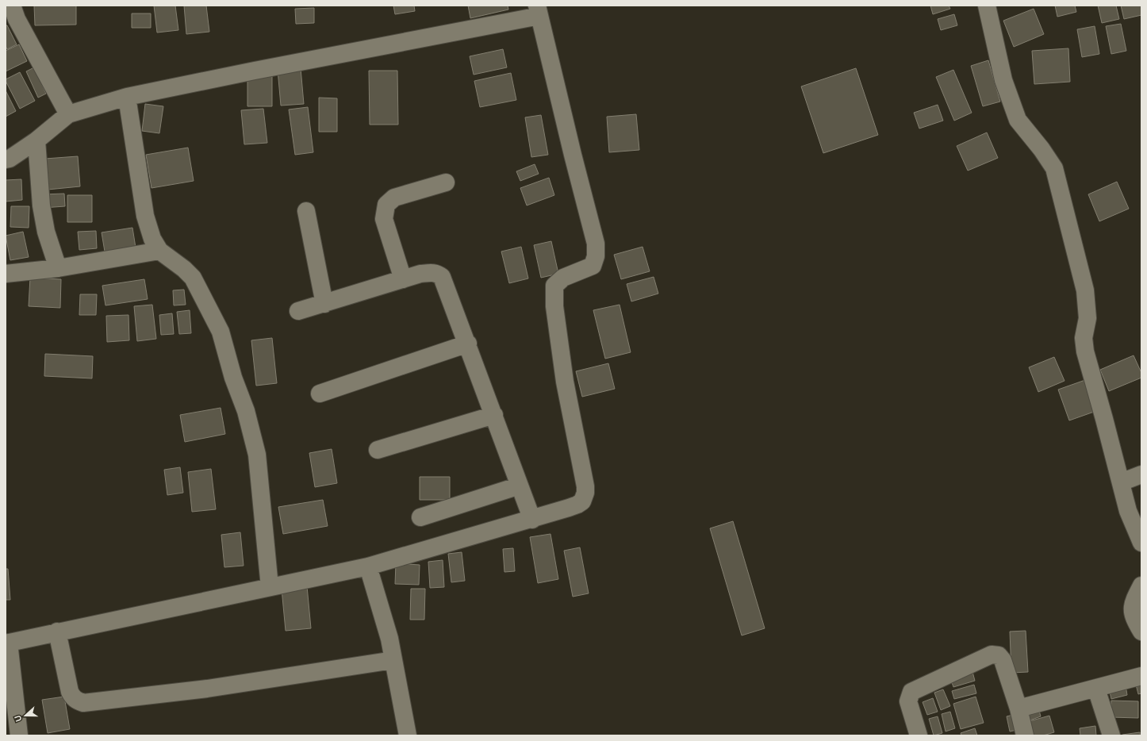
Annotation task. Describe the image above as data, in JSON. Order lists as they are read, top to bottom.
{
  "north": "left"
}
